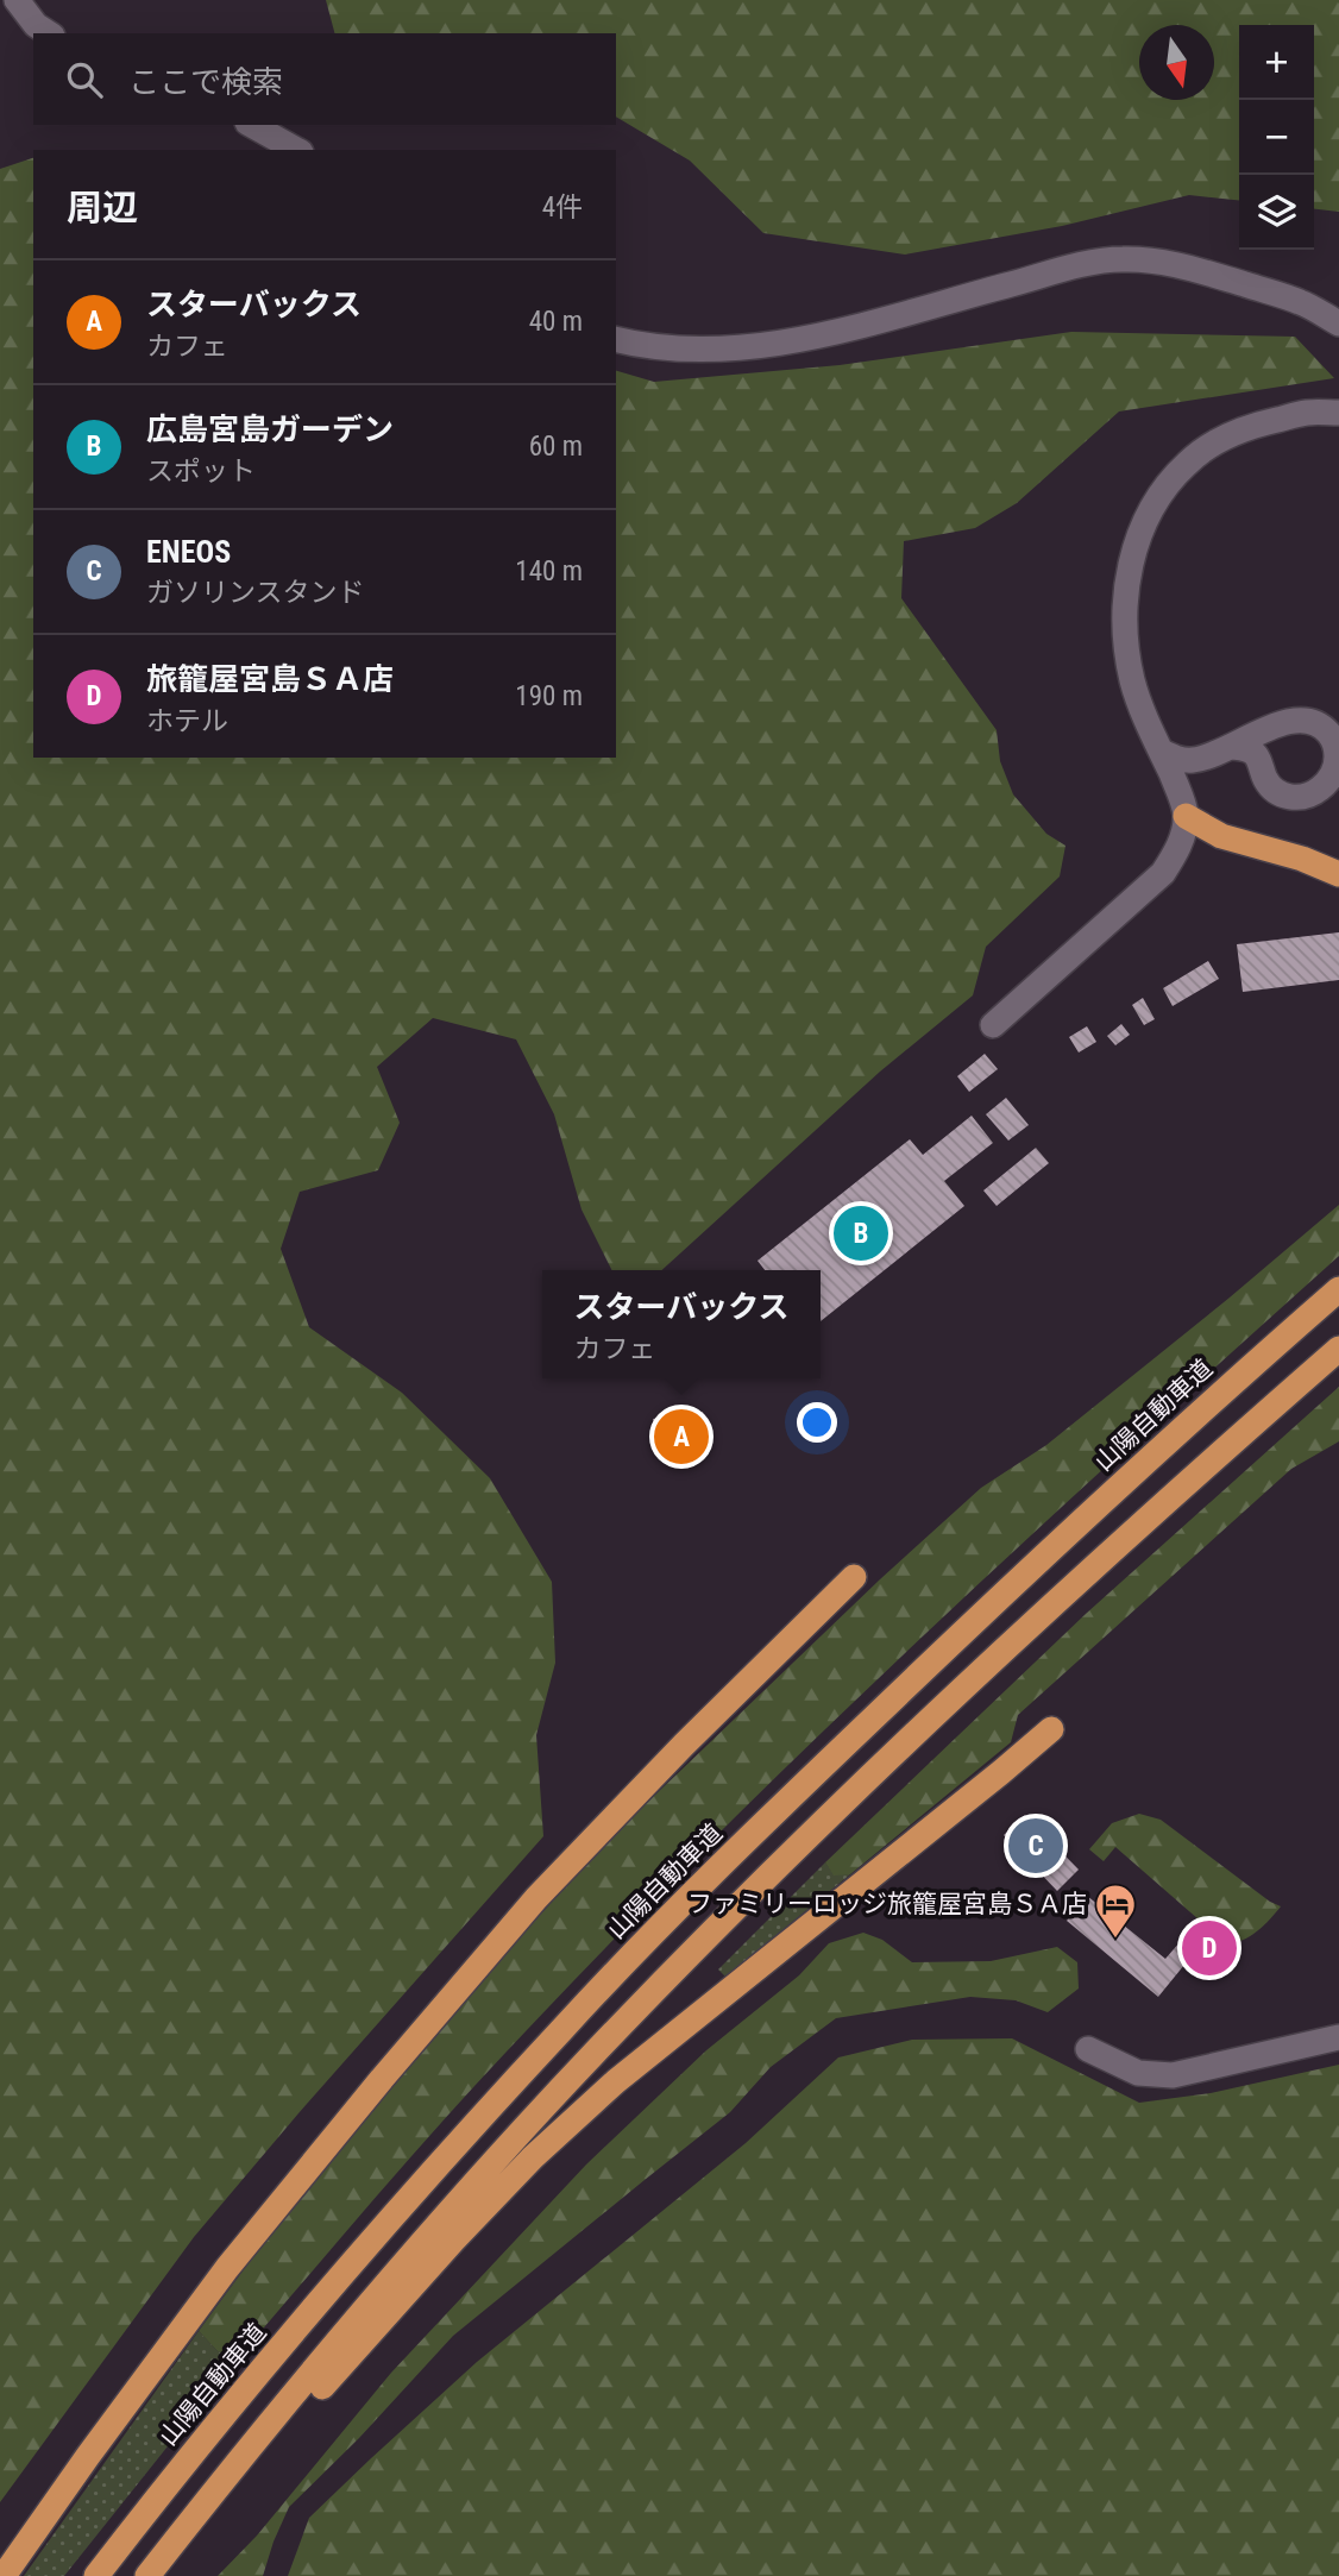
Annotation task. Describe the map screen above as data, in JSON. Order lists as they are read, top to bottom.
{
  "streets": {
    "highway": ["山陽自動車道"]
  },
  "places": {
    "hotel": ["ファミリーロッジ旅籠屋宮島ＳＡ店"]
  },
  "north": "bottom",
  "page": {
    "map_buttons": ["+", "−"],
    "search": "ここで検索",
    "heading": ["周辺", "4件"],
    "list": [
      {
        "mark": "A",
        "name": "スターバックス",
        "note": "カフェ",
        "value": "40 m"
      },
      {
        "mark": "B",
        "name": "広島宮島ガーデン",
        "note": "スポット",
        "value": "60 m"
      },
      {
        "mark": "C",
        "name": "ENEOS",
        "note": "ガソリンスタンド",
        "value": "140 m"
      },
      {
        "mark": "D",
        "name": "旅籠屋宮島ＳＡ店",
        "note": "ホテル",
        "value": "190 m"
      }
    ],
    "pins": [
      "B",
      "A",
      "C",
      "D"
    ],
    "popup": ["スターバックス", "カフェ"]
  }
}
